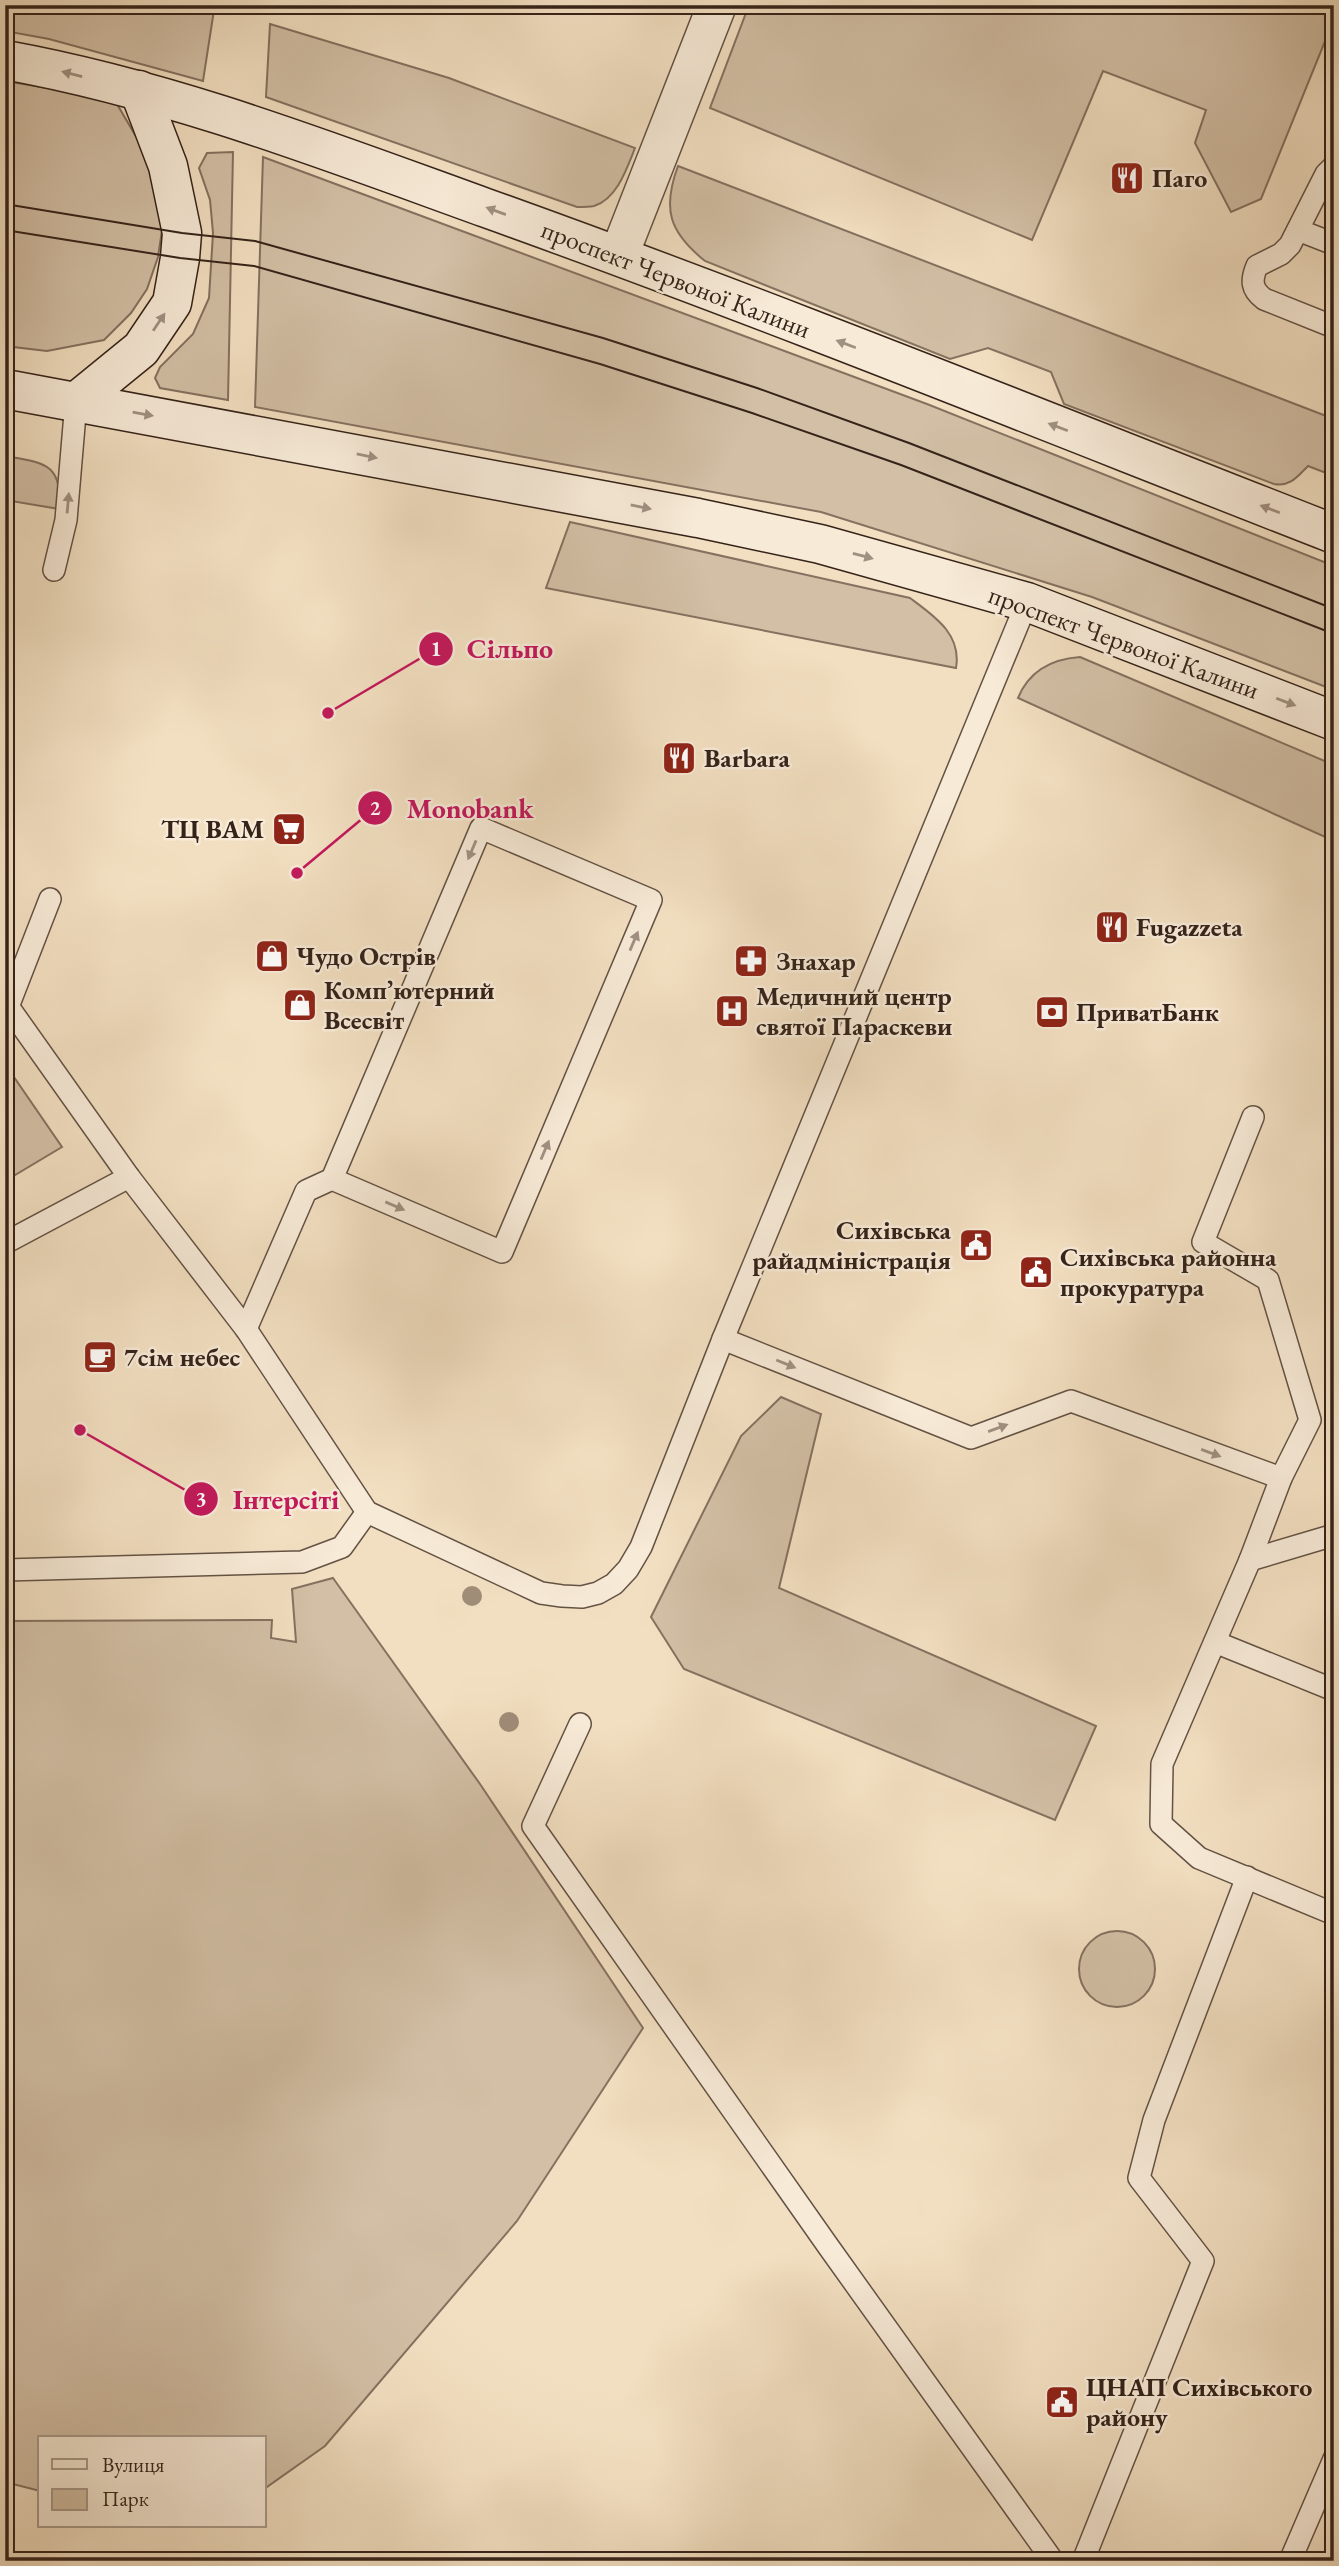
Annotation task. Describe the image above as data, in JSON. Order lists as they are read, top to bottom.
{
  "streets": {
    "main road": ["проспект Червоної Калини"]
  },
  "places": {
    "restaurant": ["Паго", "Barbara", "Fugazzeta"],
    "other": ["Сільпо", "Monobank", "Інтерсіті"],
    "supermarket": ["ТЦ ВАМ"],
    "shop": ["Чудо Острів", "Компʼютерний Всесвіт"],
    "pharmacy": ["Знахар"],
    "hospital": ["Медичний центр святої Параскеви"],
    "bank": ["ПриватБанк"],
    "public building": ["Сихівська райадміністрація", "Сихівська районна прокуратура", "ЦНАП Сихівського району"],
    "cafe": ["7сім небес"]
  },
  "legend": ["Вулиця", "Парк"]
}
